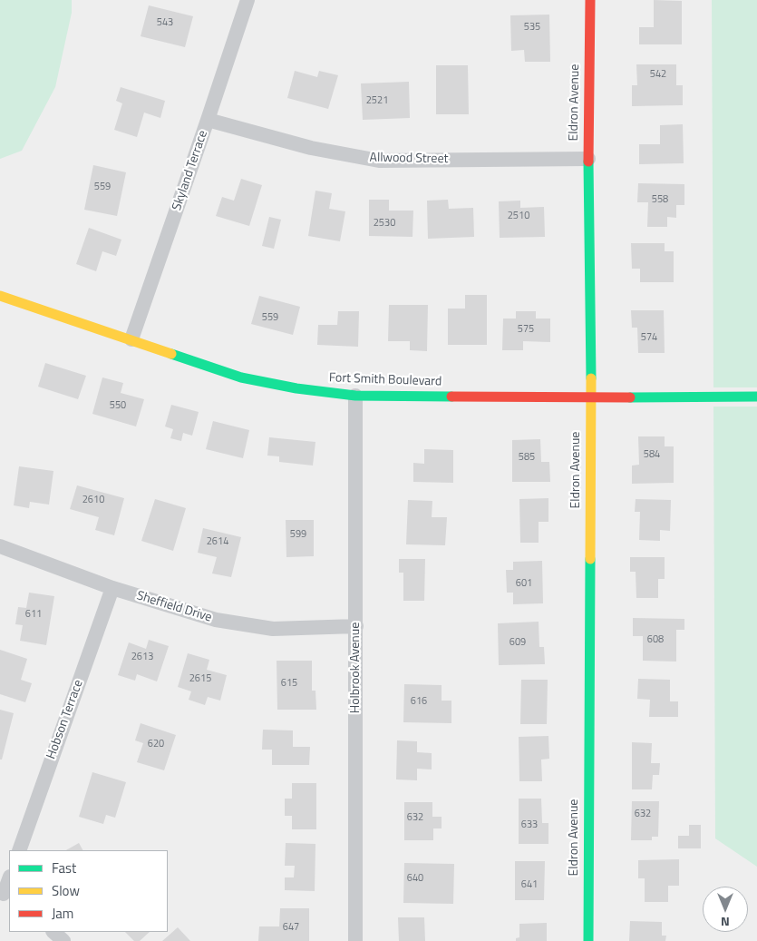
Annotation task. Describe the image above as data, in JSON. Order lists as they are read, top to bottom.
{
  "streets": {
    "street": [
      "Eldron Avenue",
      "Allwood Street",
      "Skyland Terrace",
      "Fort Smith Boulevard",
      "Sheffield Drive",
      "Holbrook Avenue",
      "Hobson Terrace"
    ]
  },
  "crossings": [
    ["Eldron Avenue", "Allwood Street"],
    ["Eldron Avenue", "Fort Smith Boulevard"],
    ["Allwood Street", "Skyland Terrace"],
    ["Skyland Terrace", "Fort Smith Boulevard"],
    ["Fort Smith Boulevard", "Holbrook Avenue"],
    ["Sheffield Drive", "Holbrook Avenue"],
    ["Sheffield Drive", "Hobson Terrace"]
  ],
  "house_numbers": [
    "543",
    "535",
    "542",
    "2521",
    "559",
    "558",
    "2510",
    "2530",
    "559",
    "575",
    "574",
    "550",
    "584",
    "585",
    "2610",
    "599",
    "2614",
    "601",
    "611",
    "608",
    "609",
    "2613",
    "2615",
    "615",
    "616",
    "620",
    "632",
    "632",
    "633",
    "640",
    "641",
    "647"
  ],
  "legend": ["Fast", "Slow", "Jam"],
  "north": "bottom"
}
